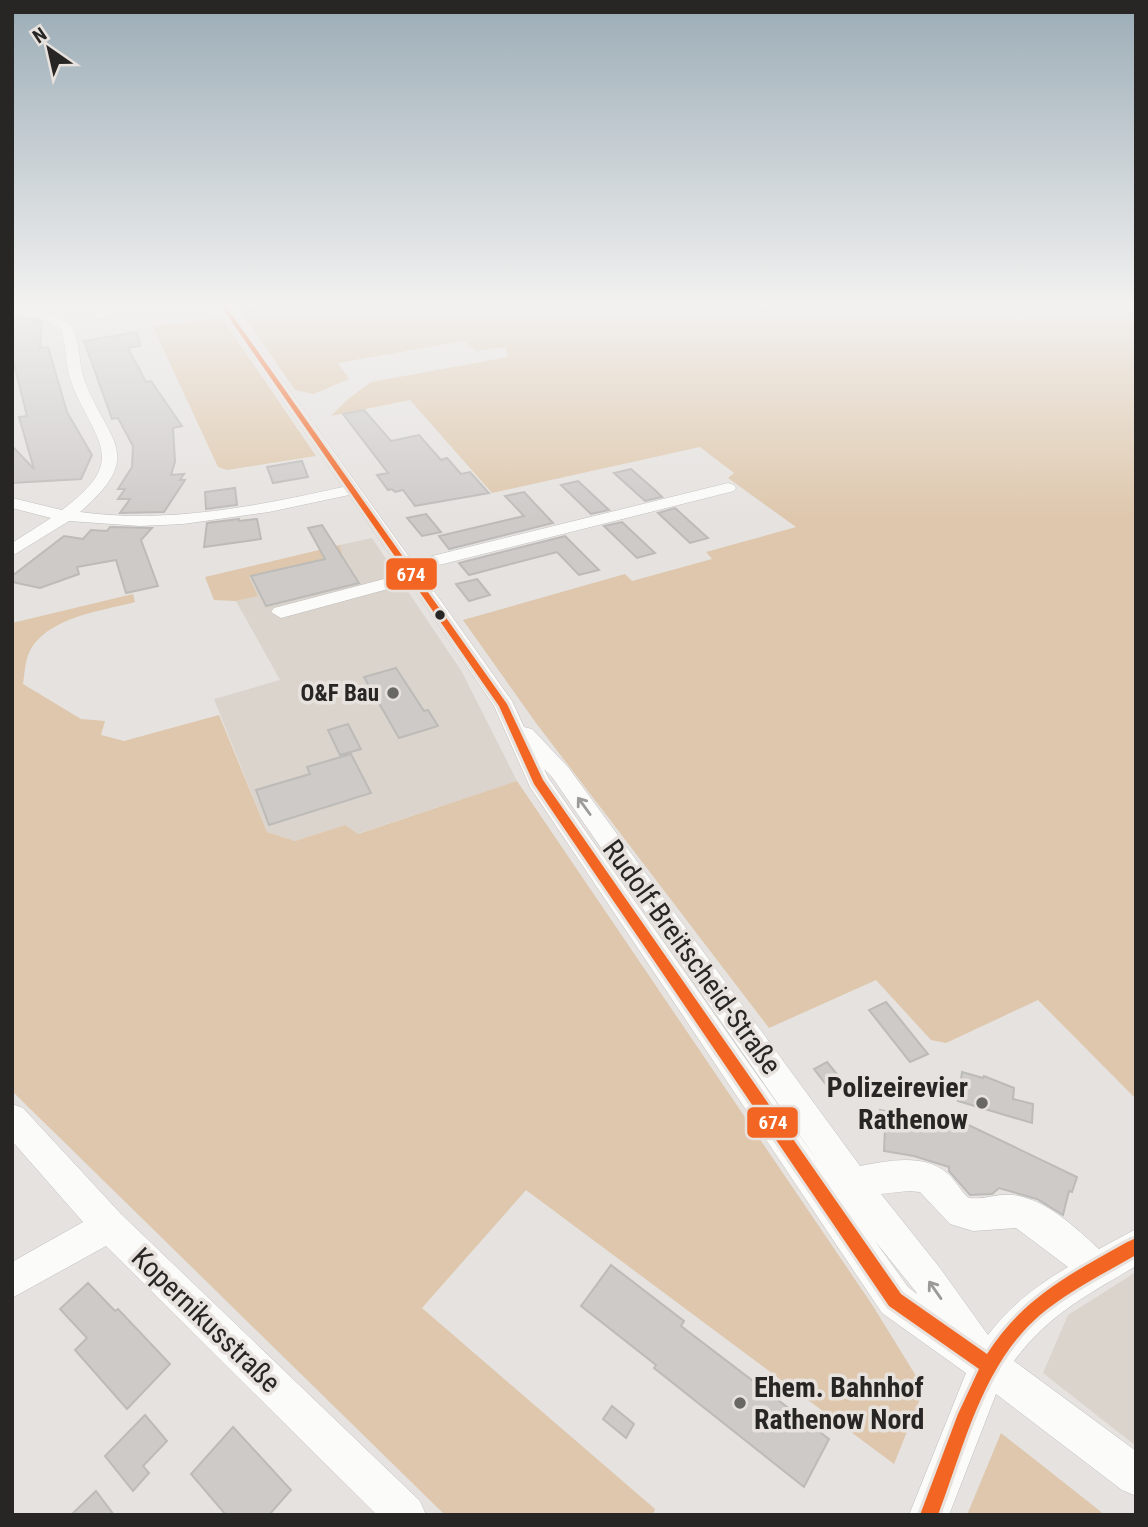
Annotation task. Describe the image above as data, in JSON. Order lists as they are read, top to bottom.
{
  "streets": {
    "street": ["Rudolf-Breitscheid-Straße", "Kopernikusstraße"]
  },
  "places": ["O&F Bau", "Polizeirevier Rathenow", "Ehem. Bahnhof Rathenow Nord"],
  "lines": ["transit line 674"],
  "north": "top left"
}
